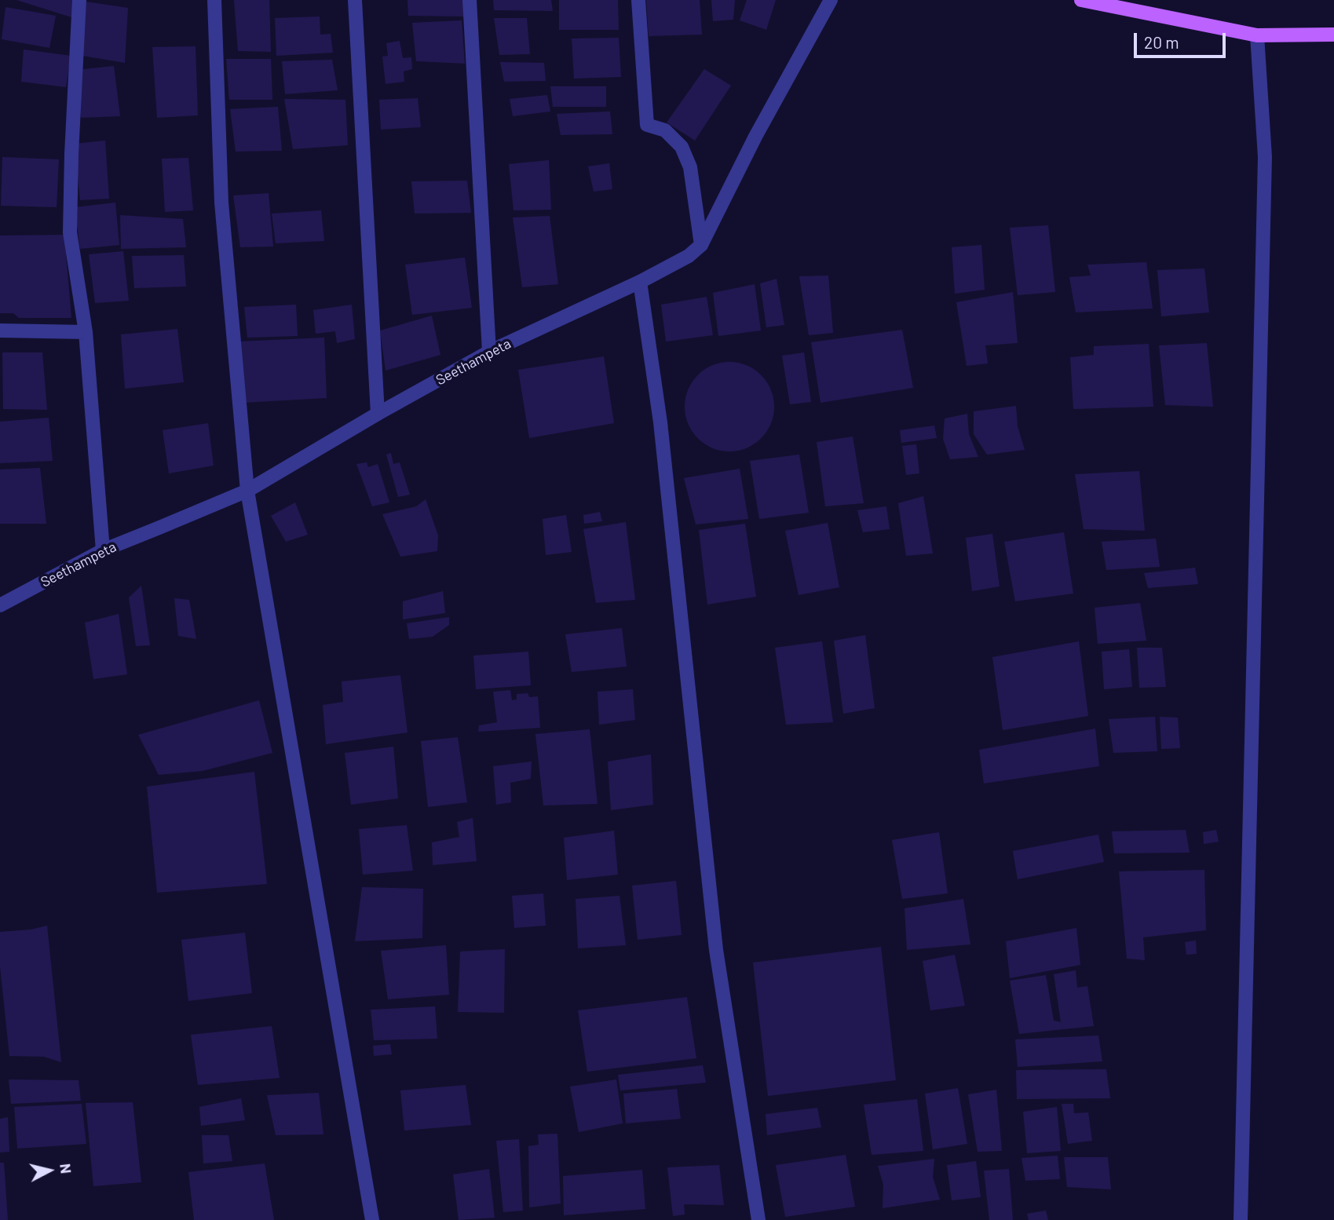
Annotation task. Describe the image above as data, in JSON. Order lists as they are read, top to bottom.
{
  "streets": {
    "street": ["Seethampeta"]
  },
  "scale_bar": "20 m",
  "north": "right"
}
